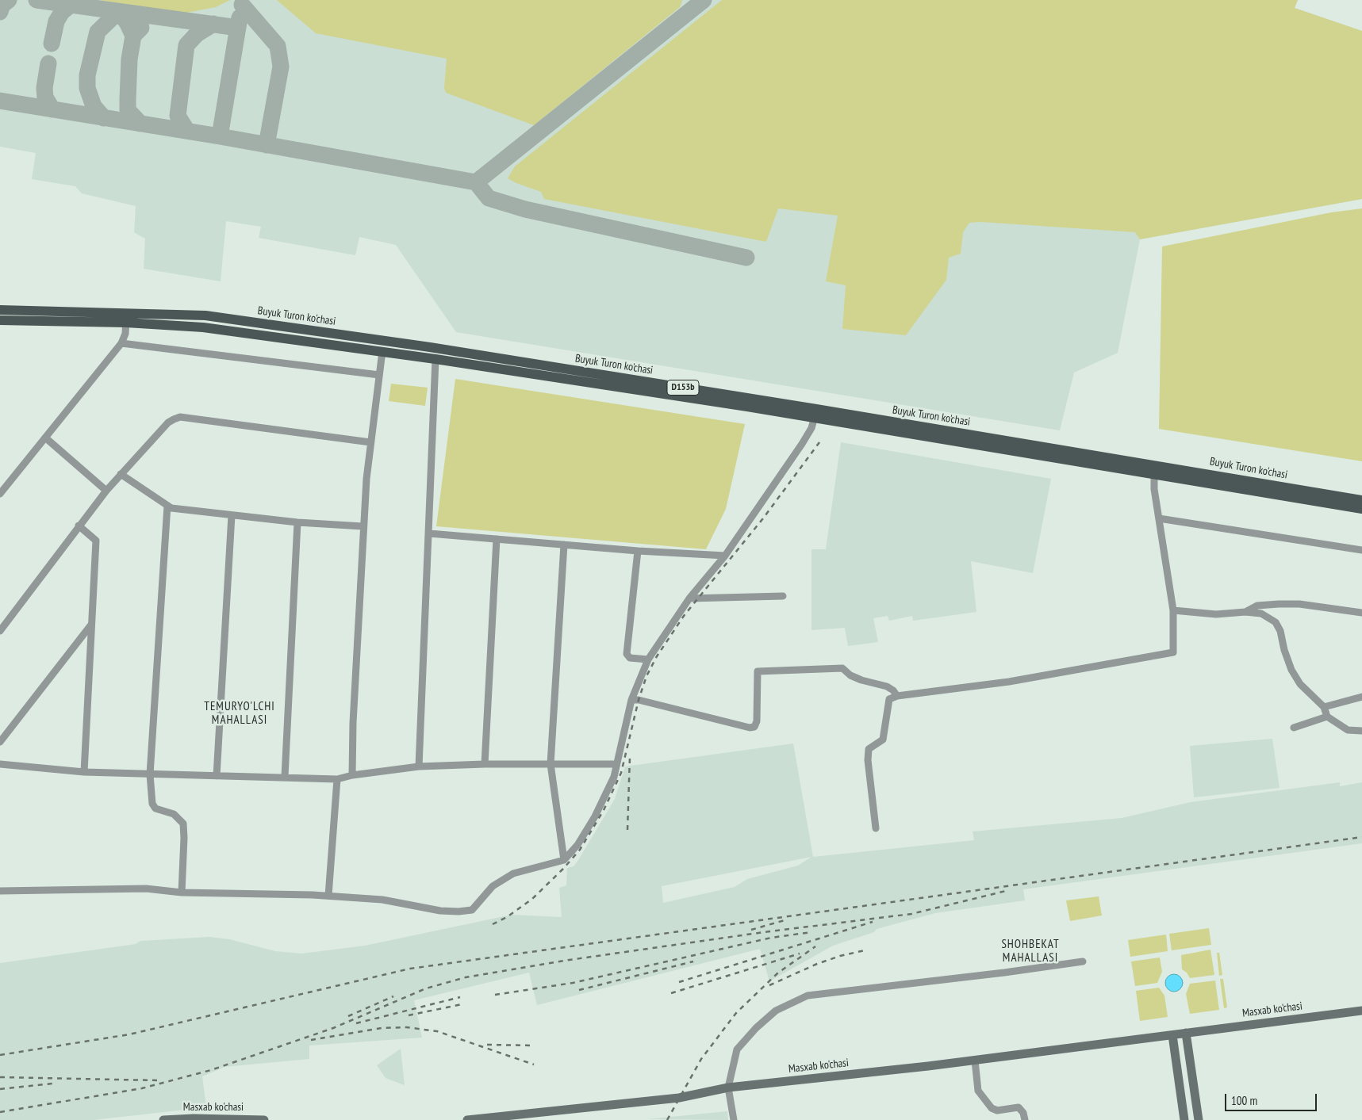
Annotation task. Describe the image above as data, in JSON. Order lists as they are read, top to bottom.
{
  "streets": {
    "main road": ["Buyuk Turon ko'chasi", "D153b", "Masxab ko'chasi"]
  },
  "districts": ["TEMURYO'LCHI MAHALLASI", "SHOHBEKAT MAHALLASI"],
  "scale_bar": "100 m"
}
